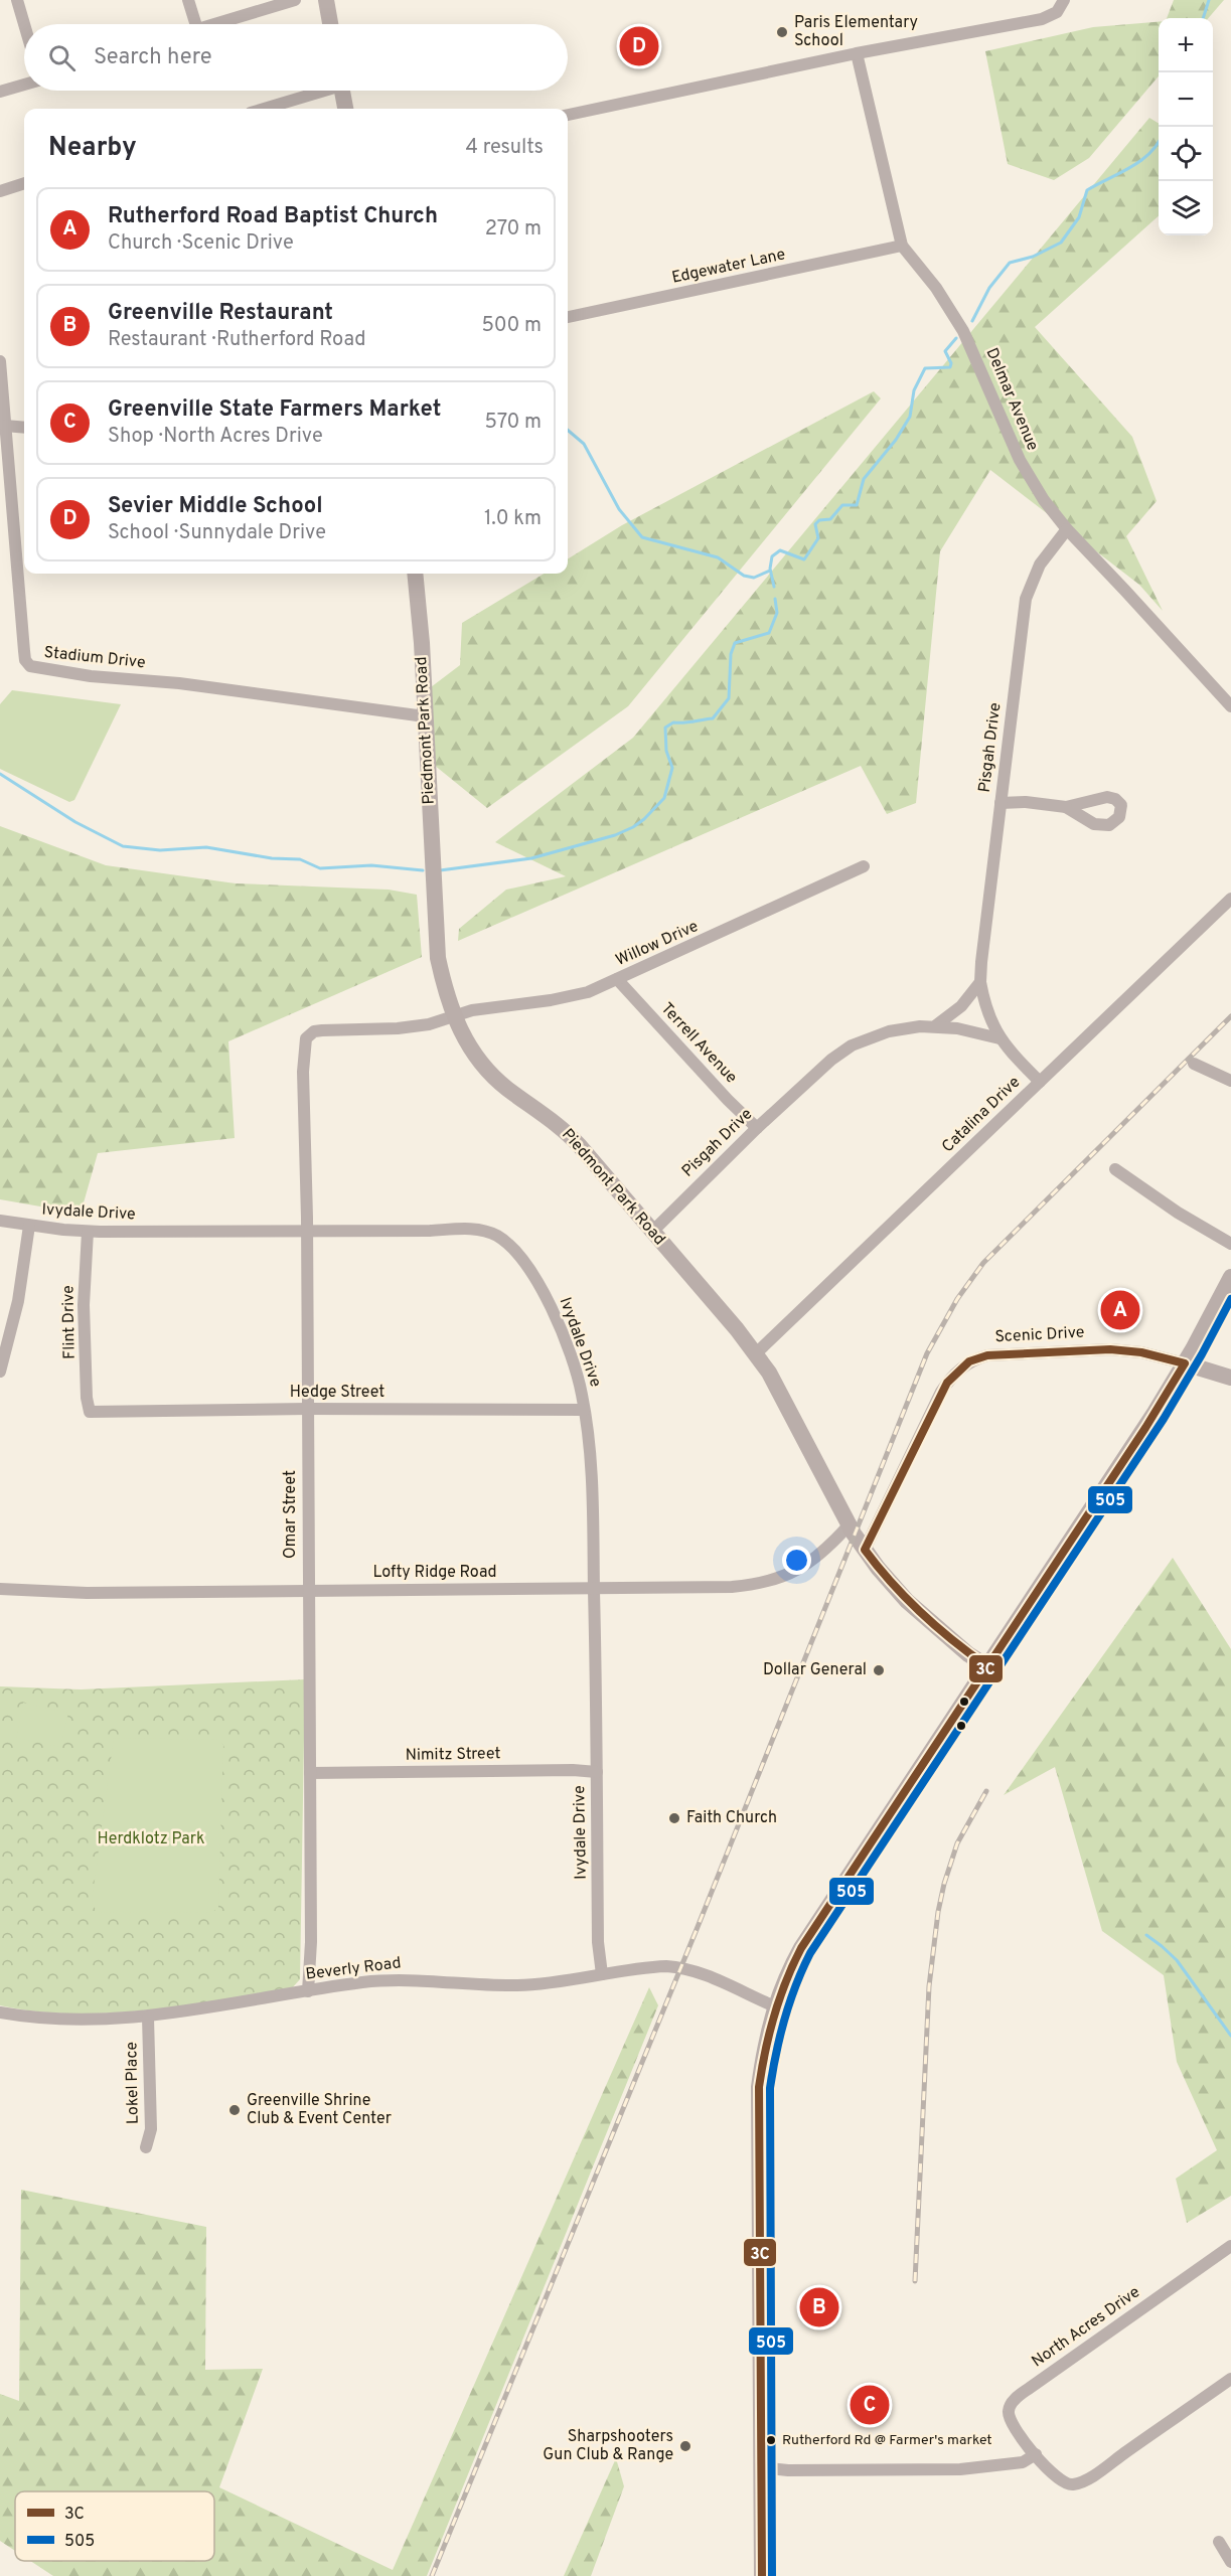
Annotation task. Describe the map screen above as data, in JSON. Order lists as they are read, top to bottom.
{
  "streets": {
    "street": [
      "Edgewater Lane",
      "Delmar Avenue",
      "Stadium Drive",
      "Piedmont Park Road",
      "Pisgah Drive",
      "Willow Drive",
      "Terrell Avenue",
      "Catalina Drive",
      "Ivydale Drive",
      "Flint Drive",
      "Scenic Drive",
      "Hedge Street",
      "Omar Street",
      "Lofty Ridge Road",
      "Nimitz Street",
      "Beverly Road",
      "Lokel Place",
      "North Acres Drive"
    ]
  },
  "crossings": [
    ["Edgewater Lane", "Delmar Avenue"],
    ["Delmar Avenue", "Pisgah Drive"],
    ["Stadium Drive", "Piedmont Park Road"],
    ["Piedmont Park Road", "Pisgah Drive"],
    ["Piedmont Park Road", "Willow Drive"],
    ["Piedmont Park Road", "Catalina Drive"],
    ["Piedmont Park Road", "Scenic Drive"],
    ["Piedmont Park Road", "Lofty Ridge Road"],
    ["Pisgah Drive", "Terrell Avenue"],
    ["Pisgah Drive", "Catalina Drive"],
    ["Willow Drive", "Terrell Avenue"],
    ["Willow Drive", "Omar Street"],
    ["Ivydale Drive", "Flint Drive"],
    ["Ivydale Drive", "Hedge Street"],
    ["Ivydale Drive", "Omar Street"],
    ["Ivydale Drive", "Lofty Ridge Road"],
    ["Ivydale Drive", "Nimitz Street"],
    ["Ivydale Drive", "Beverly Road"],
    ["Flint Drive", "Hedge Street"],
    ["Hedge Street", "Omar Street"],
    ["Omar Street", "Lofty Ridge Road"],
    ["Omar Street", "Nimitz Street"],
    ["Omar Street", "Beverly Road"],
    ["Beverly Road", "Lokel Place"]
  ],
  "parks": ["Herdklotz Park"],
  "places": [
    "Paris Elementary School",
    "Dollar General",
    "Faith Church",
    "Greenville Shrine Club & Event Center",
    "Rutherford Rd @ Farmer's market",
    "Sharpshooters Gun Club & Range"
  ],
  "lines": ["transit line 505", "transit line 3C"],
  "legend": ["3C", "505"],
  "page": {
    "map_buttons": ["+", "−"],
    "pins": [
      "D",
      "A",
      "B",
      "C"
    ],
    "search": "Search here",
    "heading": ["Nearby", "4 results"],
    "list": [
      {
        "mark": "A",
        "name": "Rutherford Road Baptist Church",
        "note": "Church · Scenic Drive",
        "value": "270 m"
      },
      {
        "mark": "B",
        "name": "Greenville Restaurant",
        "note": "Restaurant · Rutherford Road",
        "value": "500 m"
      },
      {
        "mark": "C",
        "name": "Greenville State Farmers Market",
        "note": "Shop · North Acres Drive",
        "value": "570 m"
      },
      {
        "mark": "D",
        "name": "Sevier Middle School",
        "note": "School · Sunnydale Drive",
        "value": "1.0 km"
      }
    ]
  }
}
